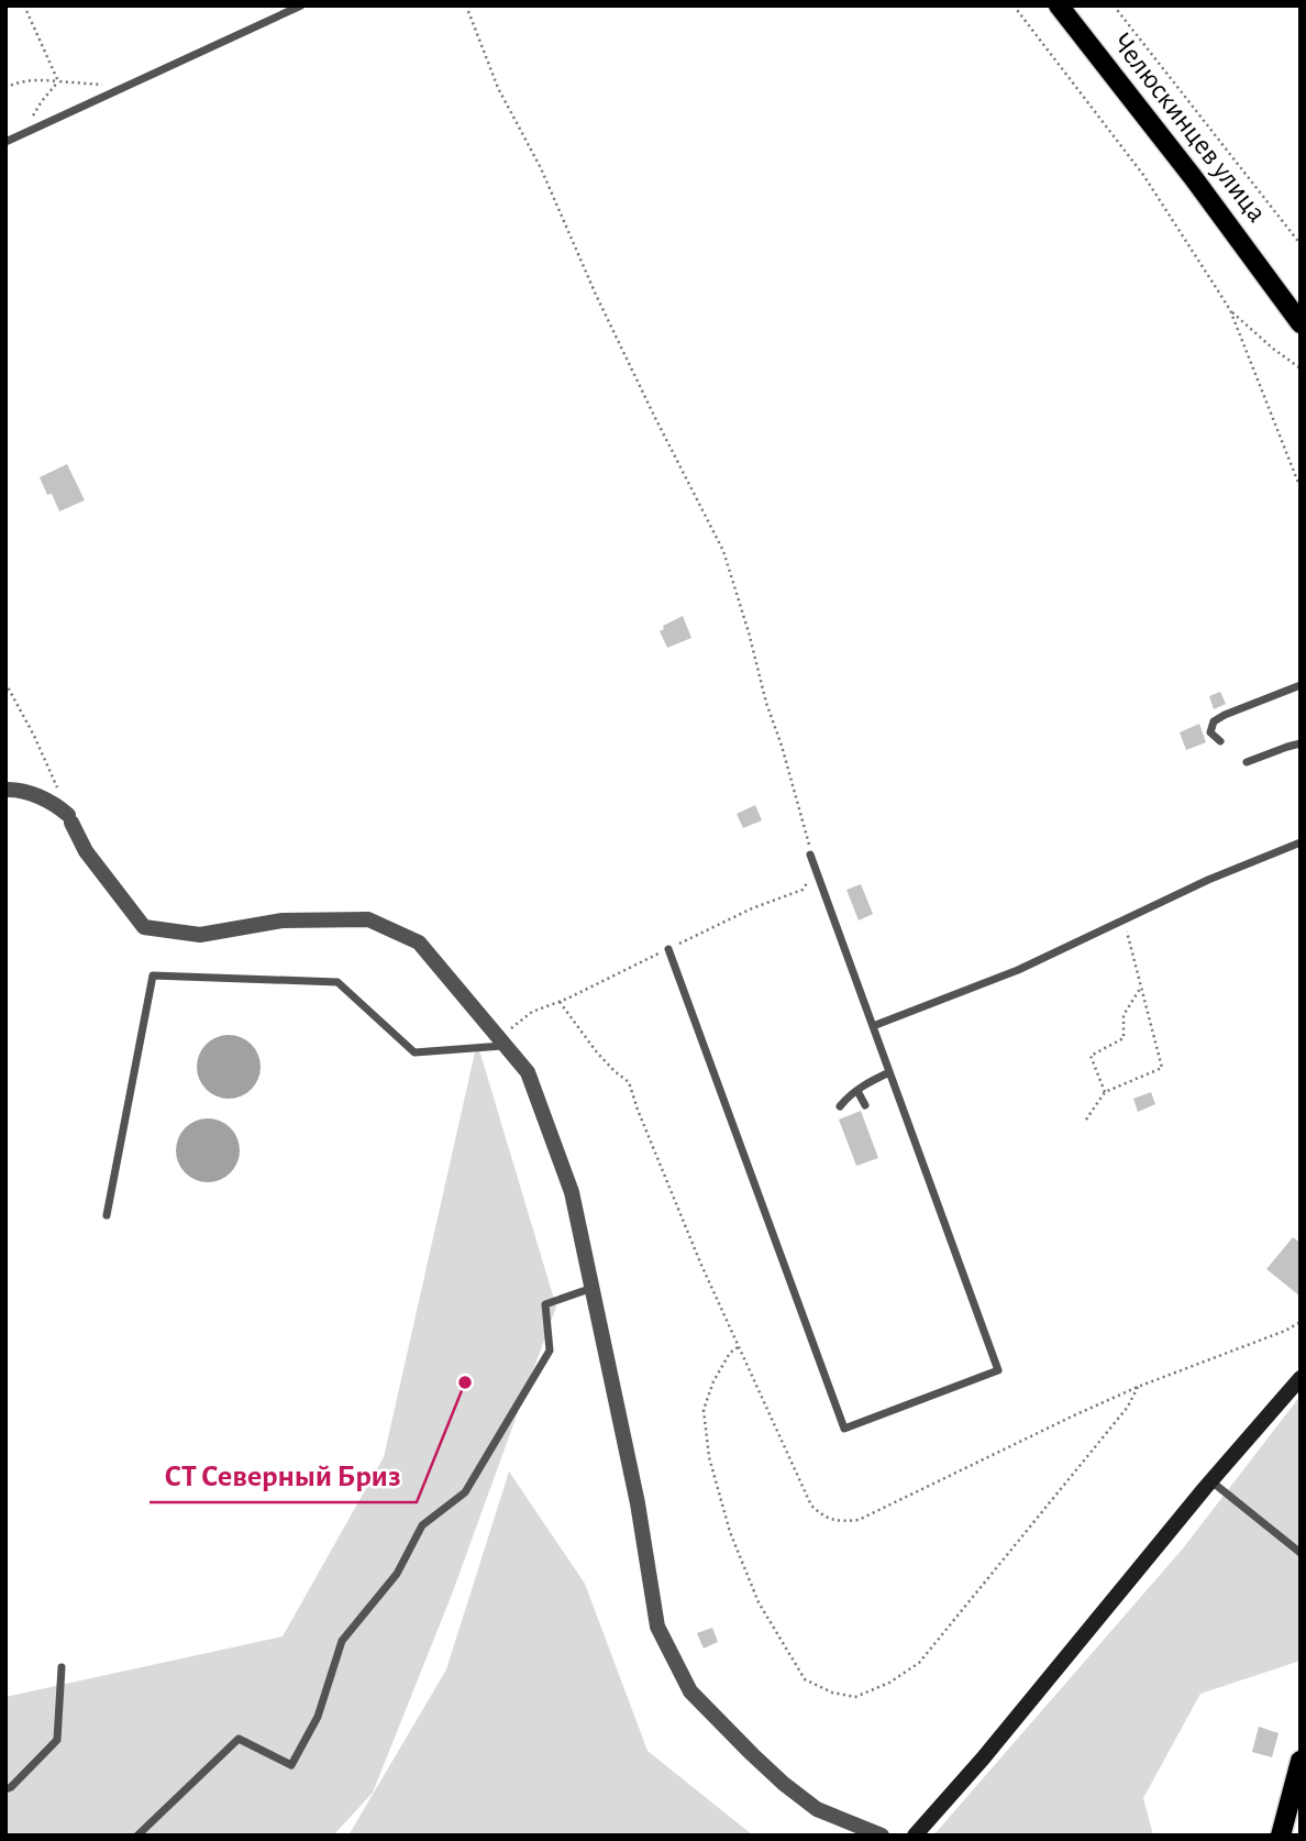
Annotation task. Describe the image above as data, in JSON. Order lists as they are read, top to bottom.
{
  "streets": {
    "main road": ["Челюскинцев улица"]
  },
  "places": ["СТ Северный Бриз"]
}
